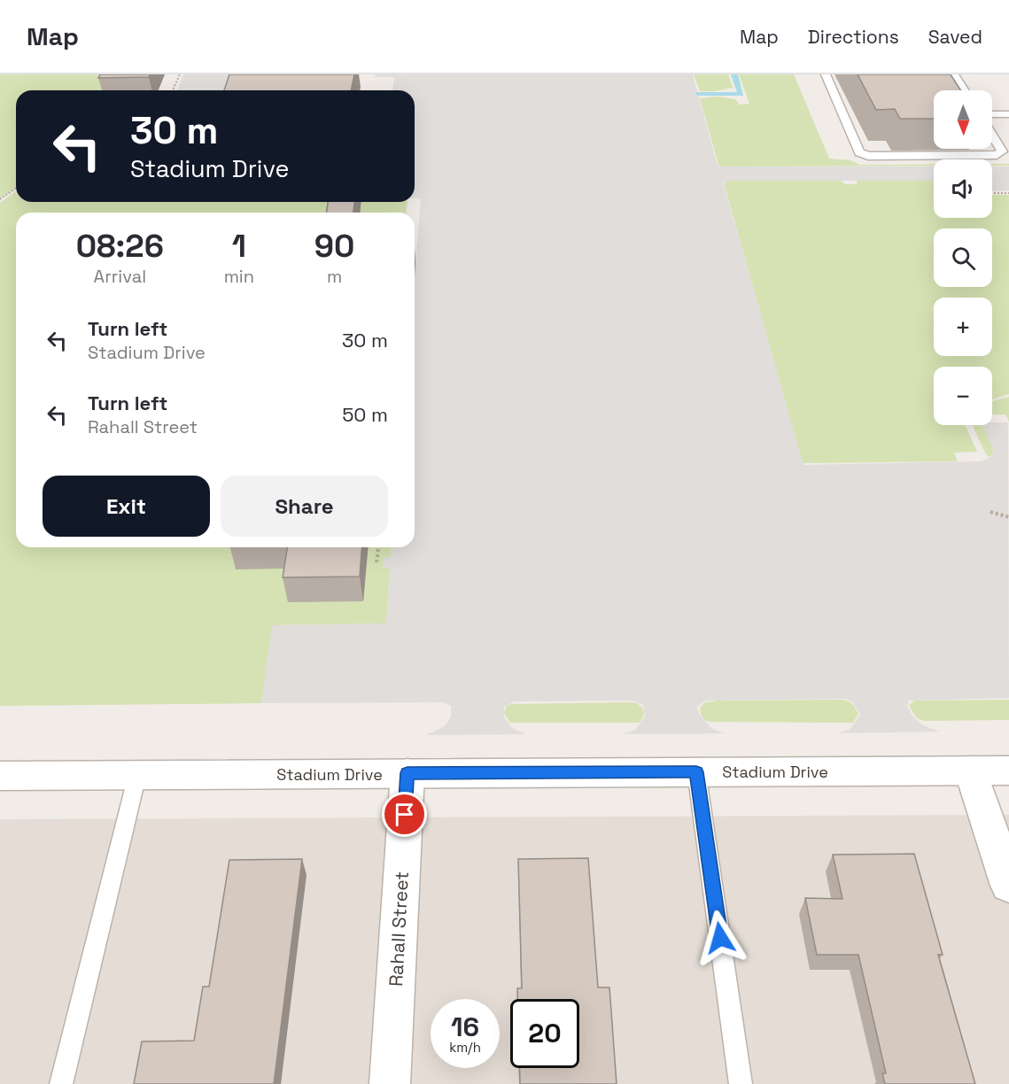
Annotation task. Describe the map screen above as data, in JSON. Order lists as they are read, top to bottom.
{
  "streets": {
    "street": ["Stadium Drive", "Rahall Street"]
  },
  "crossings": [
    ["Stadium Drive", "Rahall Street"]
  ],
  "north": "bottom",
  "page": {
    "header": "Map",
    "nav": ["Map", "Directions", "Saved"],
    "map_buttons": ["+", "−"],
    "turn": ["30 m", "Stadium Drive"],
    "eta": [
      "08:26",
      "Arrival",
      "1",
      "min",
      "90",
      "m"
    ],
    "list": [
      {
        "name": "Turn left",
        "note": "Stadium Drive",
        "value": "30 m"
      },
      {
        "name": "Turn left",
        "note": "Rahall Street",
        "value": "50 m"
      }
    ],
    "buttons": ["Exit", "Share"],
    "speed": "16 km/h",
    "limit": "20"
  }
}
